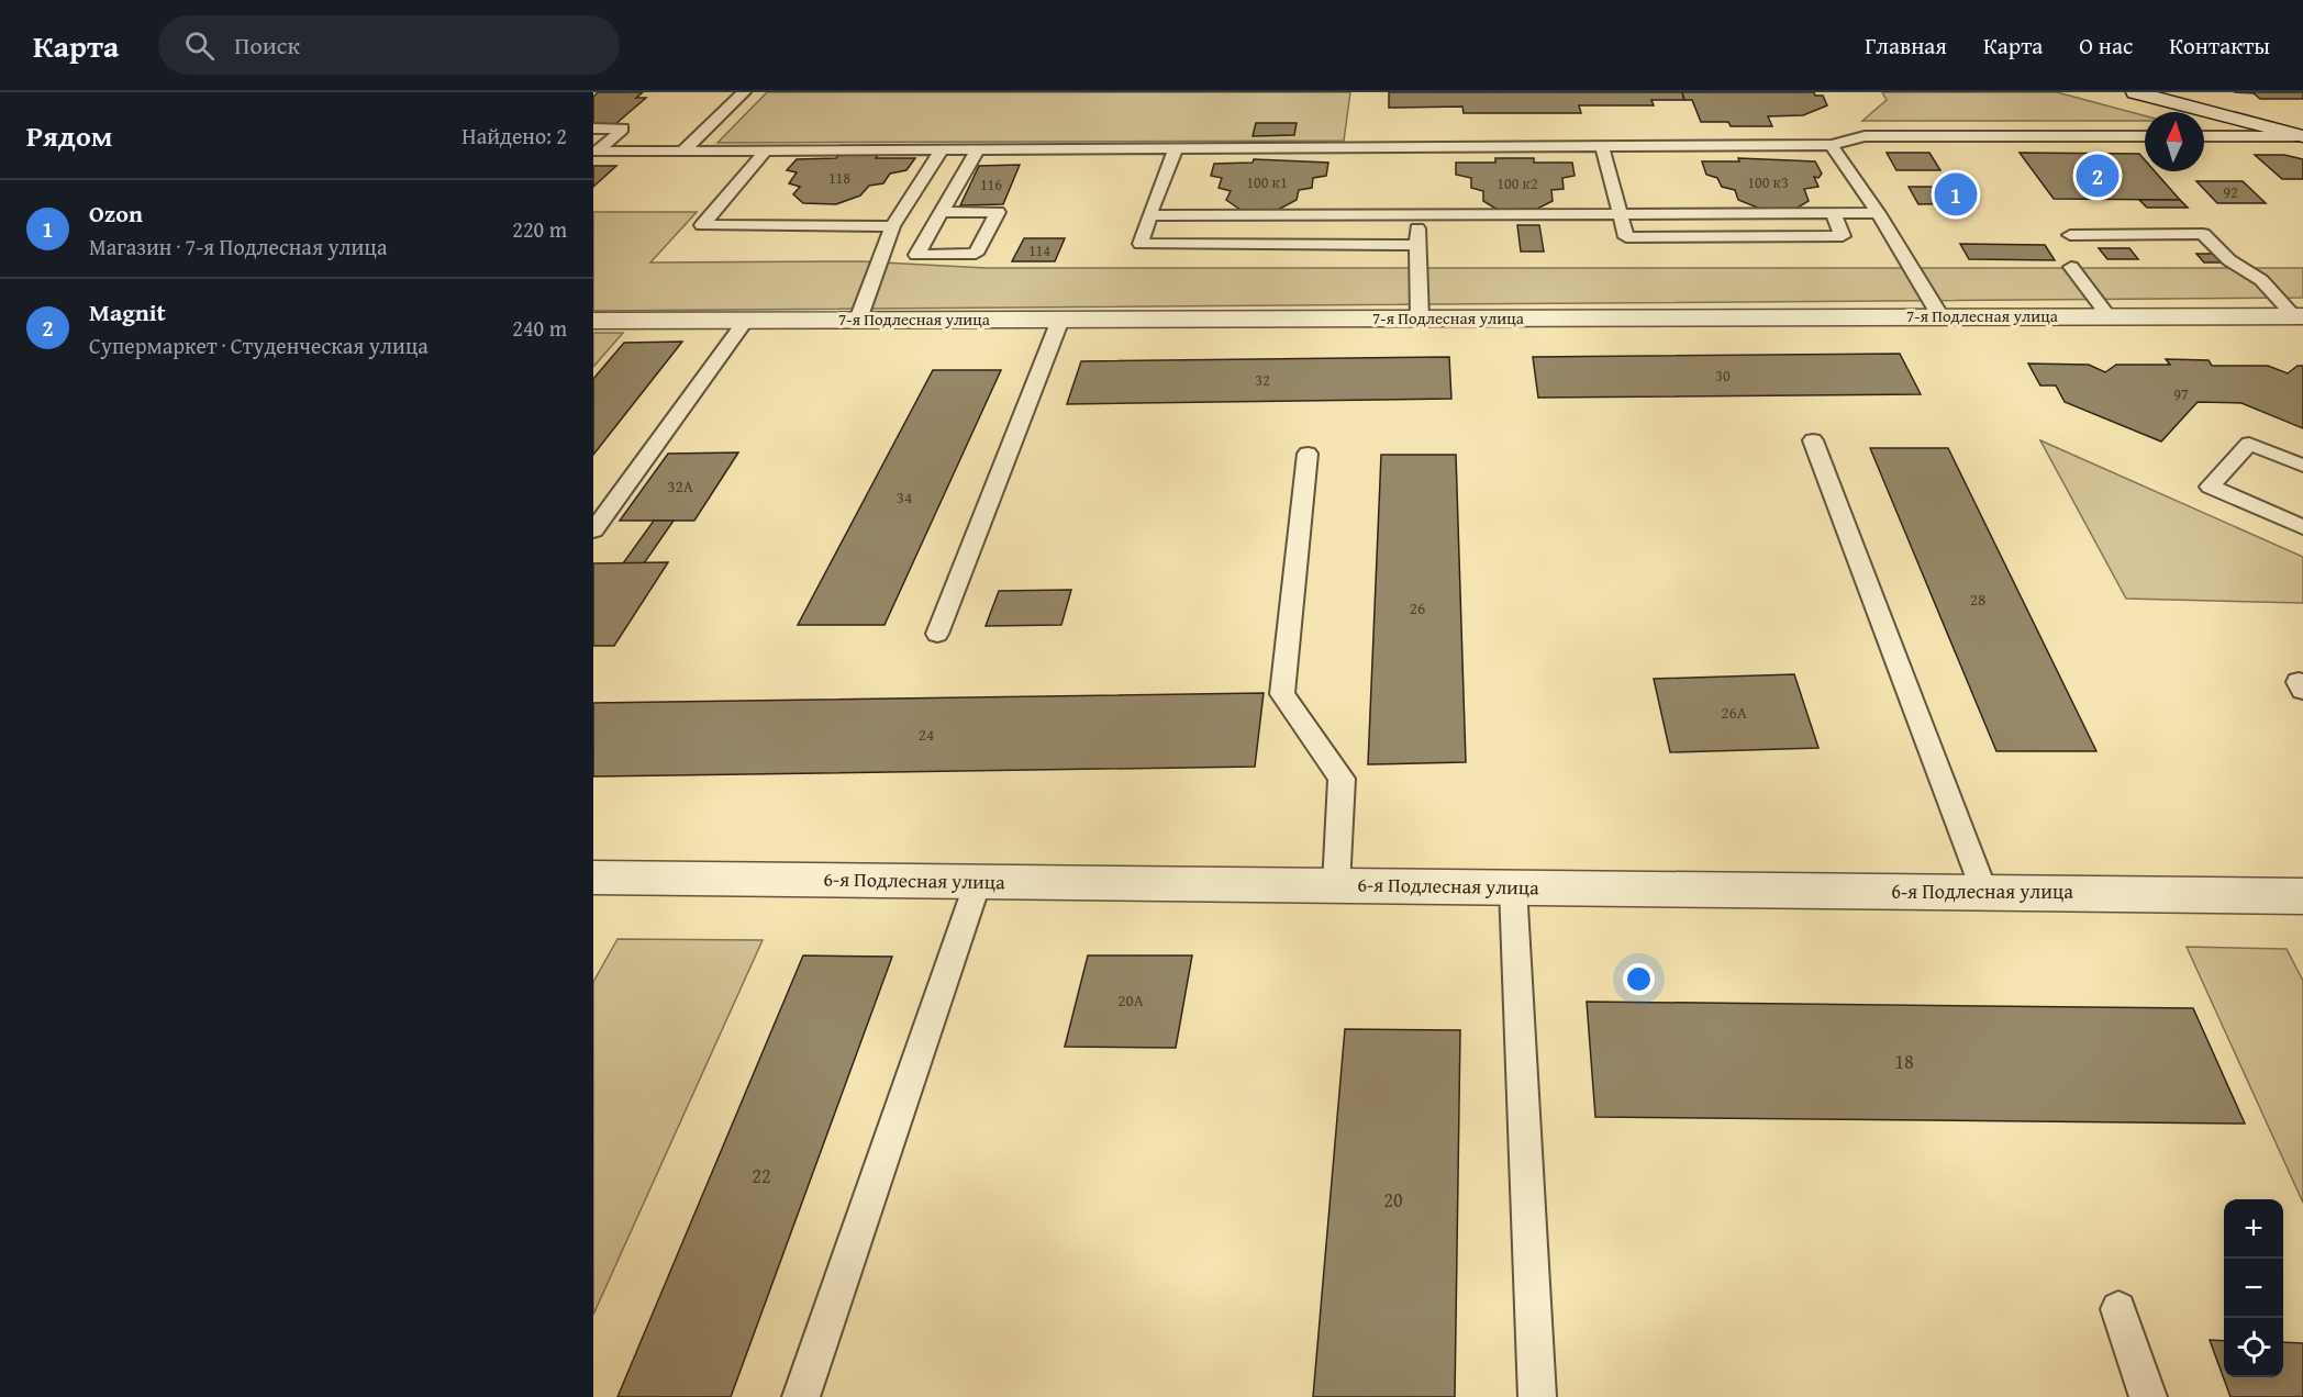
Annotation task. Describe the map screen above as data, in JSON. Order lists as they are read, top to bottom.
{
  "streets": {
    "street": ["7-я Подлесная улица", "6-я Подлесная улица"]
  },
  "house_numbers": [
    "118",
    "100 к1",
    "100 к3",
    "100 к2",
    "116",
    "92",
    "114",
    "30",
    "32",
    "97",
    "32А",
    "34",
    "28",
    "26",
    "26А",
    "24",
    "20А",
    "18",
    "22",
    "20"
  ],
  "north": "top",
  "page": {
    "header": "Карта",
    "search": "Поиск",
    "nav": [
      "Главная",
      "Карта",
      "О нас",
      "Контакты"
    ],
    "heading": ["Рядом", "Найдено: 2"],
    "pins": ["2", "1"],
    "list": [
      {
        "mark": "1",
        "name": "Ozon",
        "note": "Магазин · 7-я Подлесная улица",
        "value": "220 m"
      },
      {
        "mark": "2",
        "name": "Magnit",
        "note": "Супермаркет · Студенческая улица",
        "value": "240 m"
      }
    ],
    "map_buttons": ["+", "−"]
  }
}
